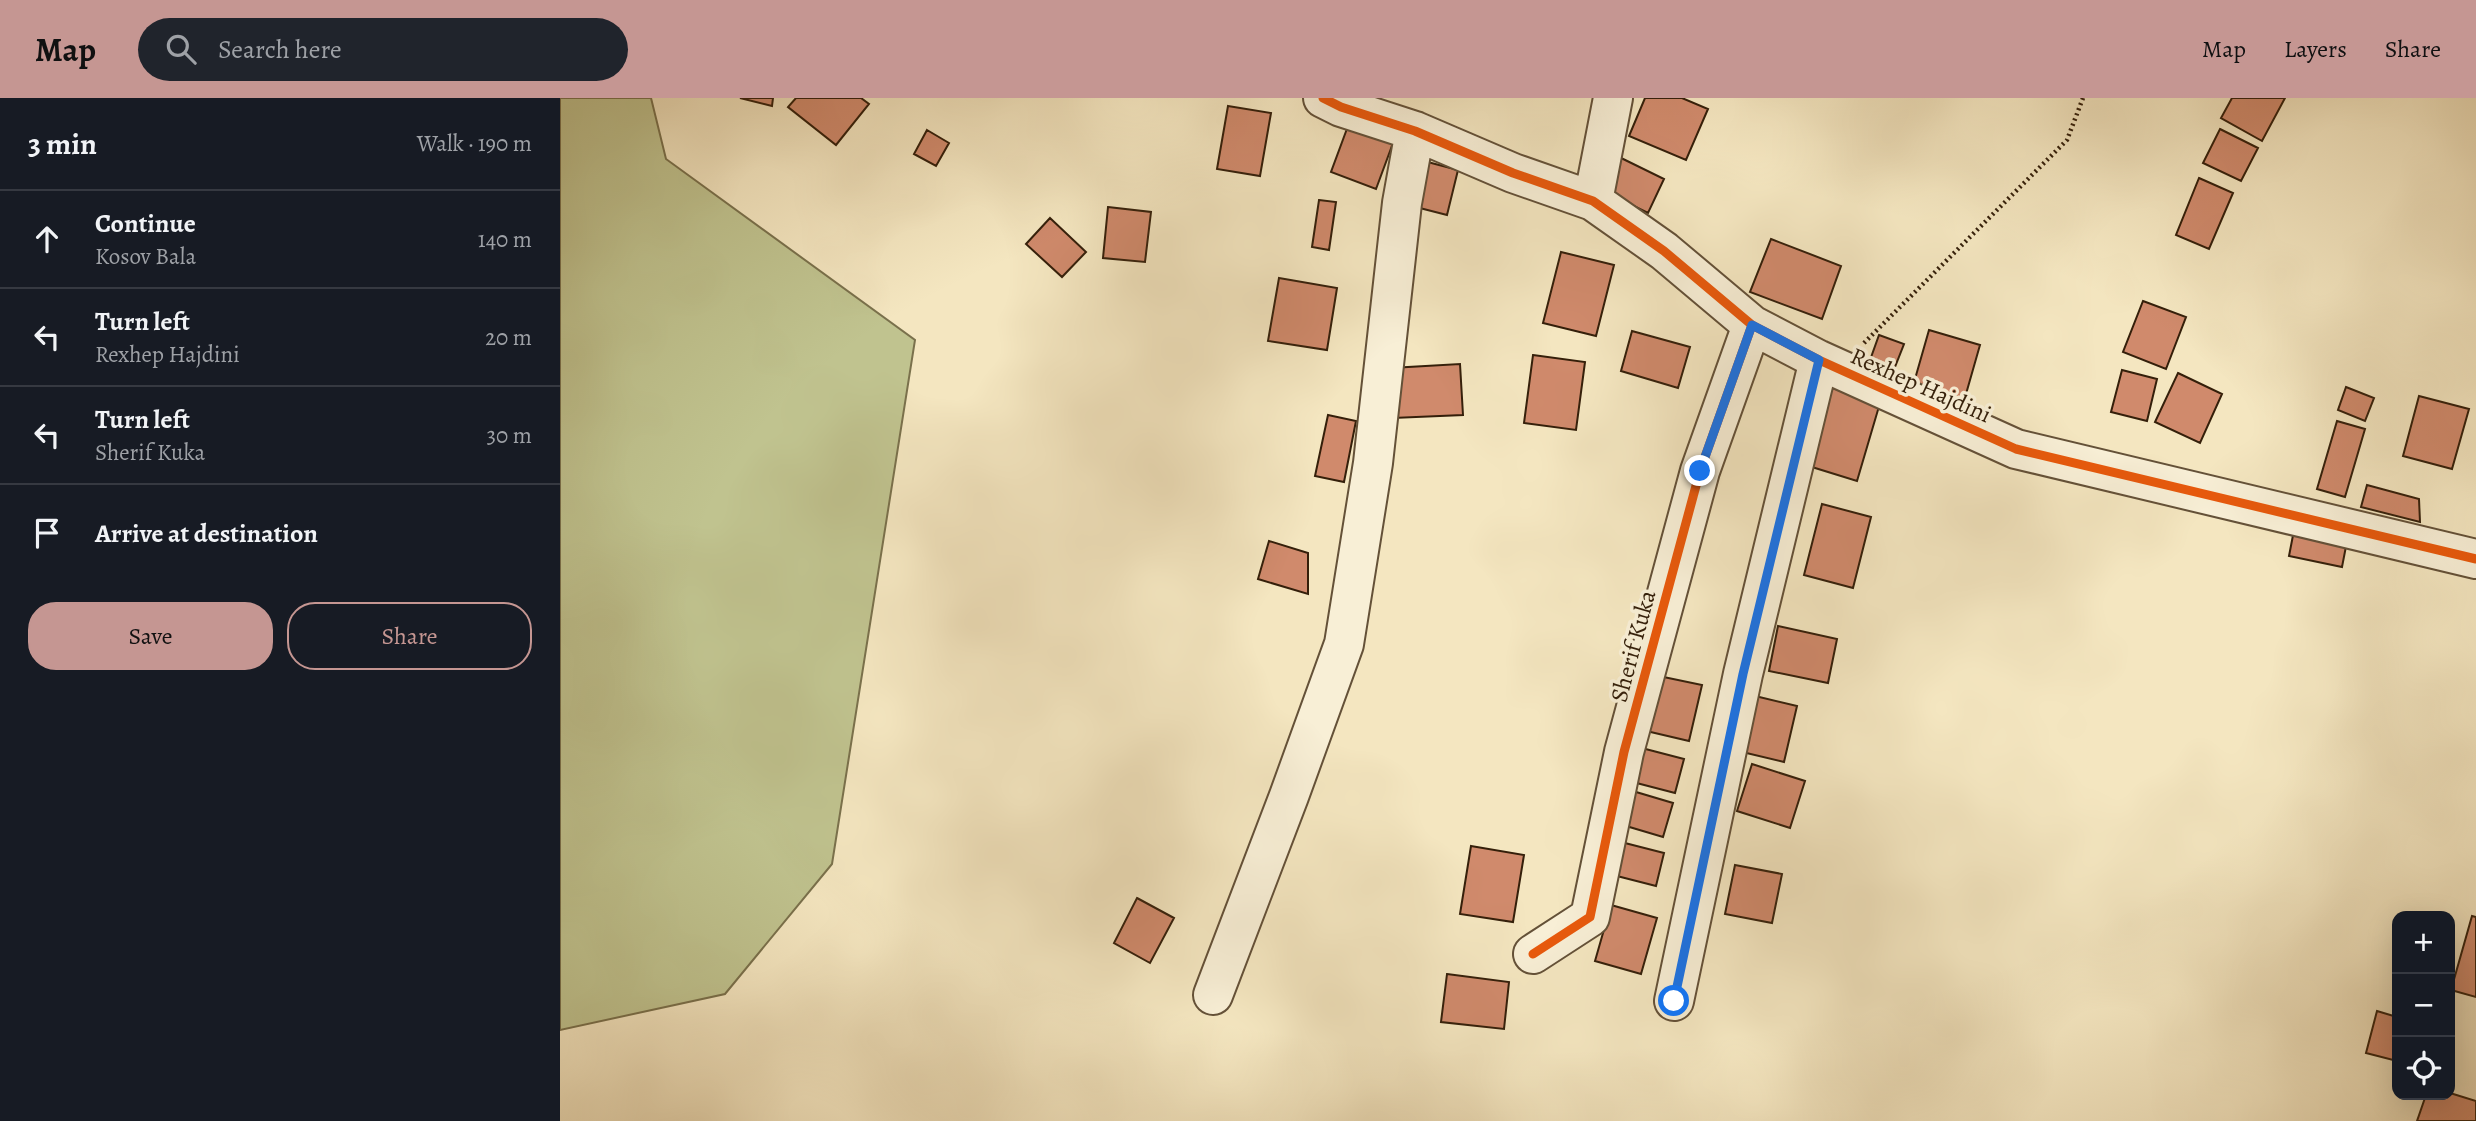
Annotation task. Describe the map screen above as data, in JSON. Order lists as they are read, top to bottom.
{
  "streets": {
    "street": ["Rexhep Hajdini", "Sherif Kuka"]
  },
  "crossings": [
    ["Rexhep Hajdini", "Sherif Kuka"]
  ],
  "page": {
    "header": "Map",
    "search": "Search here",
    "nav": ["Map", "Layers", "Share"],
    "heading": ["3 min", "Walk · 190 m"],
    "list": [
      ["Continue", "Kosov Bala", "140 m"],
      ["Turn left", "Rexhep Hajdini", "20 m"],
      ["Turn left", "Sherif Kuka", "30 m"],
      "Arrive at destination"
    ],
    "buttons": ["Save", "Share"],
    "map_buttons": ["+", "−"]
  }
}
